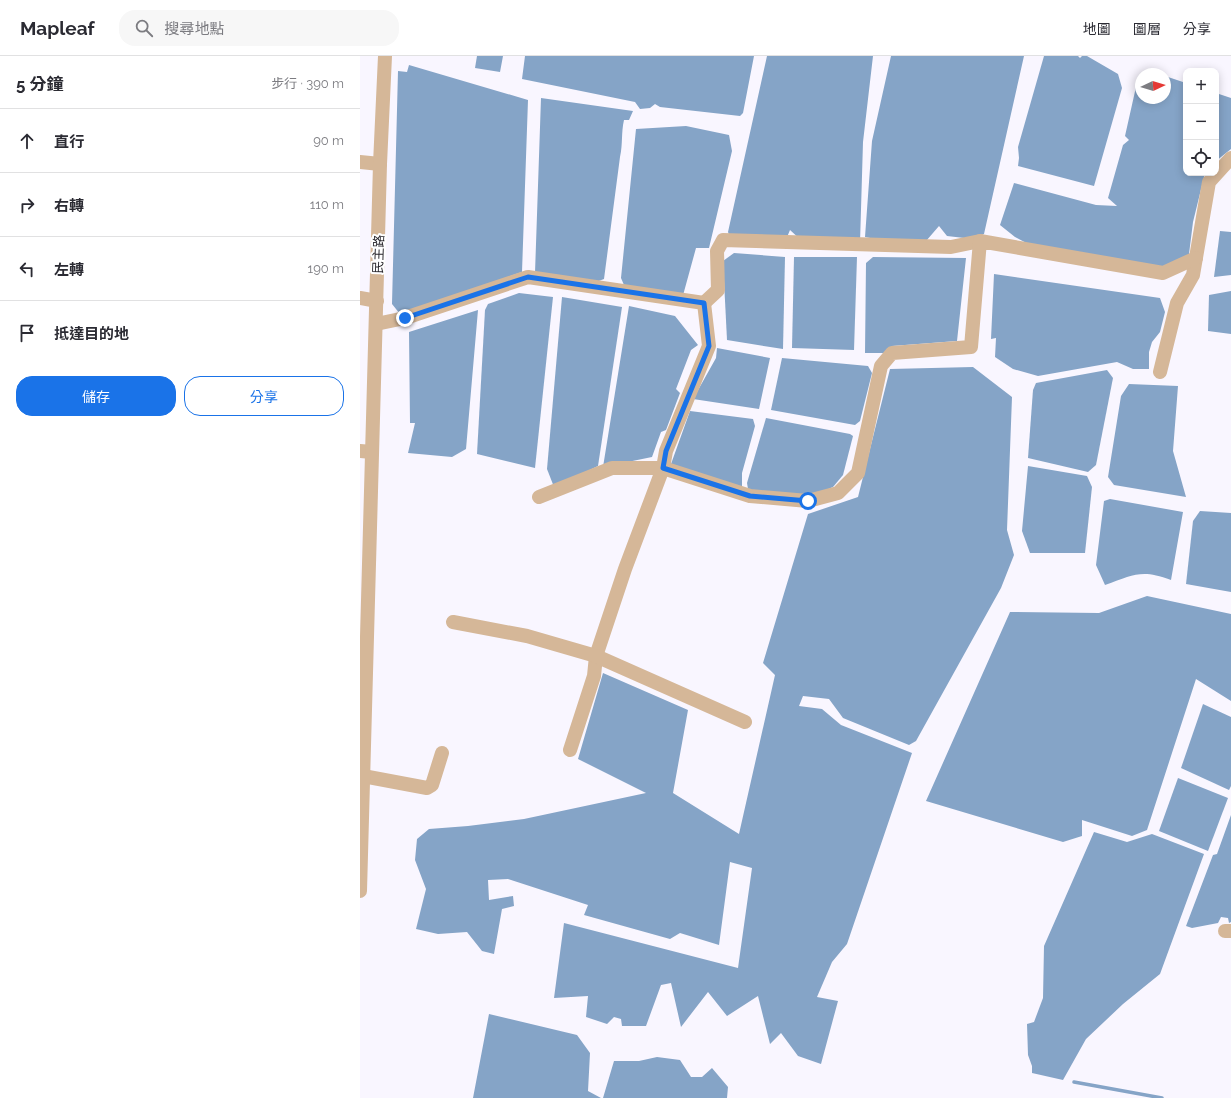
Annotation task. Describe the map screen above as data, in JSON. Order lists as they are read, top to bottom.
{
  "streets": {
    "street": ["民主路"]
  },
  "north": "right",
  "page": {
    "header": "Mapleaf",
    "search": "搜尋地點",
    "nav": ["地圖", "圖層", "分享"],
    "heading": ["5 分鐘", "步行 · 390 m"],
    "map_buttons": ["+", "−"],
    "list": [
      ["直行", "90 m"],
      ["右轉", "110 m"],
      ["左轉", "190 m"],
      "抵達目的地"
    ],
    "buttons": ["儲存", "分享"]
  }
}
